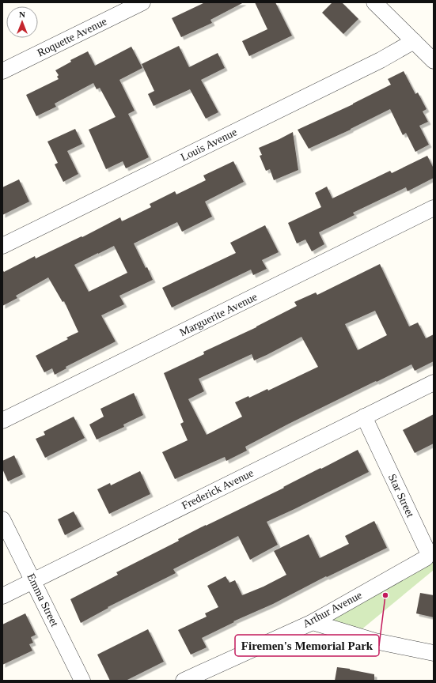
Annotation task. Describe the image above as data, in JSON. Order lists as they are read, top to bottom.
{
  "streets": {
    "street": [
      "Roquette Avenue",
      "Louis Avenue",
      "Marguerite Avenue",
      "Frederick Avenue",
      "Star Street",
      "Emma Street",
      "Arthur Avenue"
    ]
  },
  "crossings": [
    ["Frederick Avenue", "Star Street"],
    ["Frederick Avenue", "Emma Street"],
    ["Star Street", "Arthur Avenue"]
  ],
  "places": ["Firemen's Memorial Park"],
  "north": "top"
}
